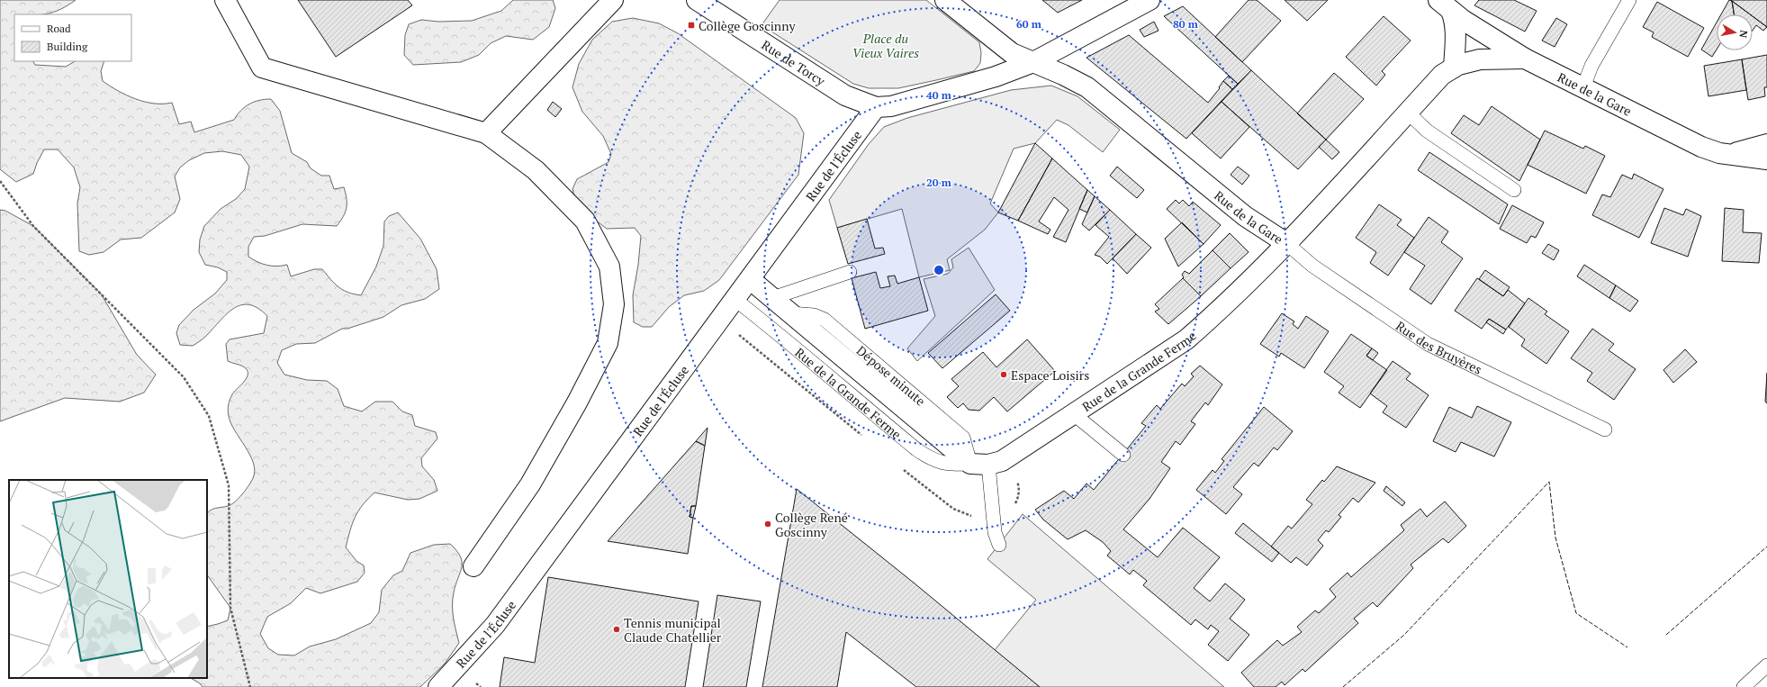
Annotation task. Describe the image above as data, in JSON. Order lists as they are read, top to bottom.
{
  "streets": {
    "street": [
      "Rue de Torcy",
      "Rue de la Gare",
      "Rue de l'Écluse",
      "Rue de la Grande Ferme"
    ],
    "lane": ["Rue des Bruyères"]
  },
  "crossings": [
    ["Rue de Torcy", "Rue de l'Écluse"],
    ["Rue de la Gare", "Rue des Bruyères"],
    ["Rue de la Gare", "Rue de la Grande Ferme"],
    ["Rue de l'Écluse", "Rue de la Grande Ferme"],
    ["Rue des Bruyères", "Rue de la Grande Ferme"]
  ],
  "parks": ["Place du Vieux Vaires"],
  "places": {
    "transit": ["Collège Goscinny"],
    "other": ["Espace Loisirs", "Collège René Goscinny", "Tennis municipal Claude Chatellier"]
  },
  "legend": ["Road", "Building"],
  "north": "right",
  "rings": [
    "80 m",
    "60 m",
    "40 m",
    "20 m"
  ]
}
